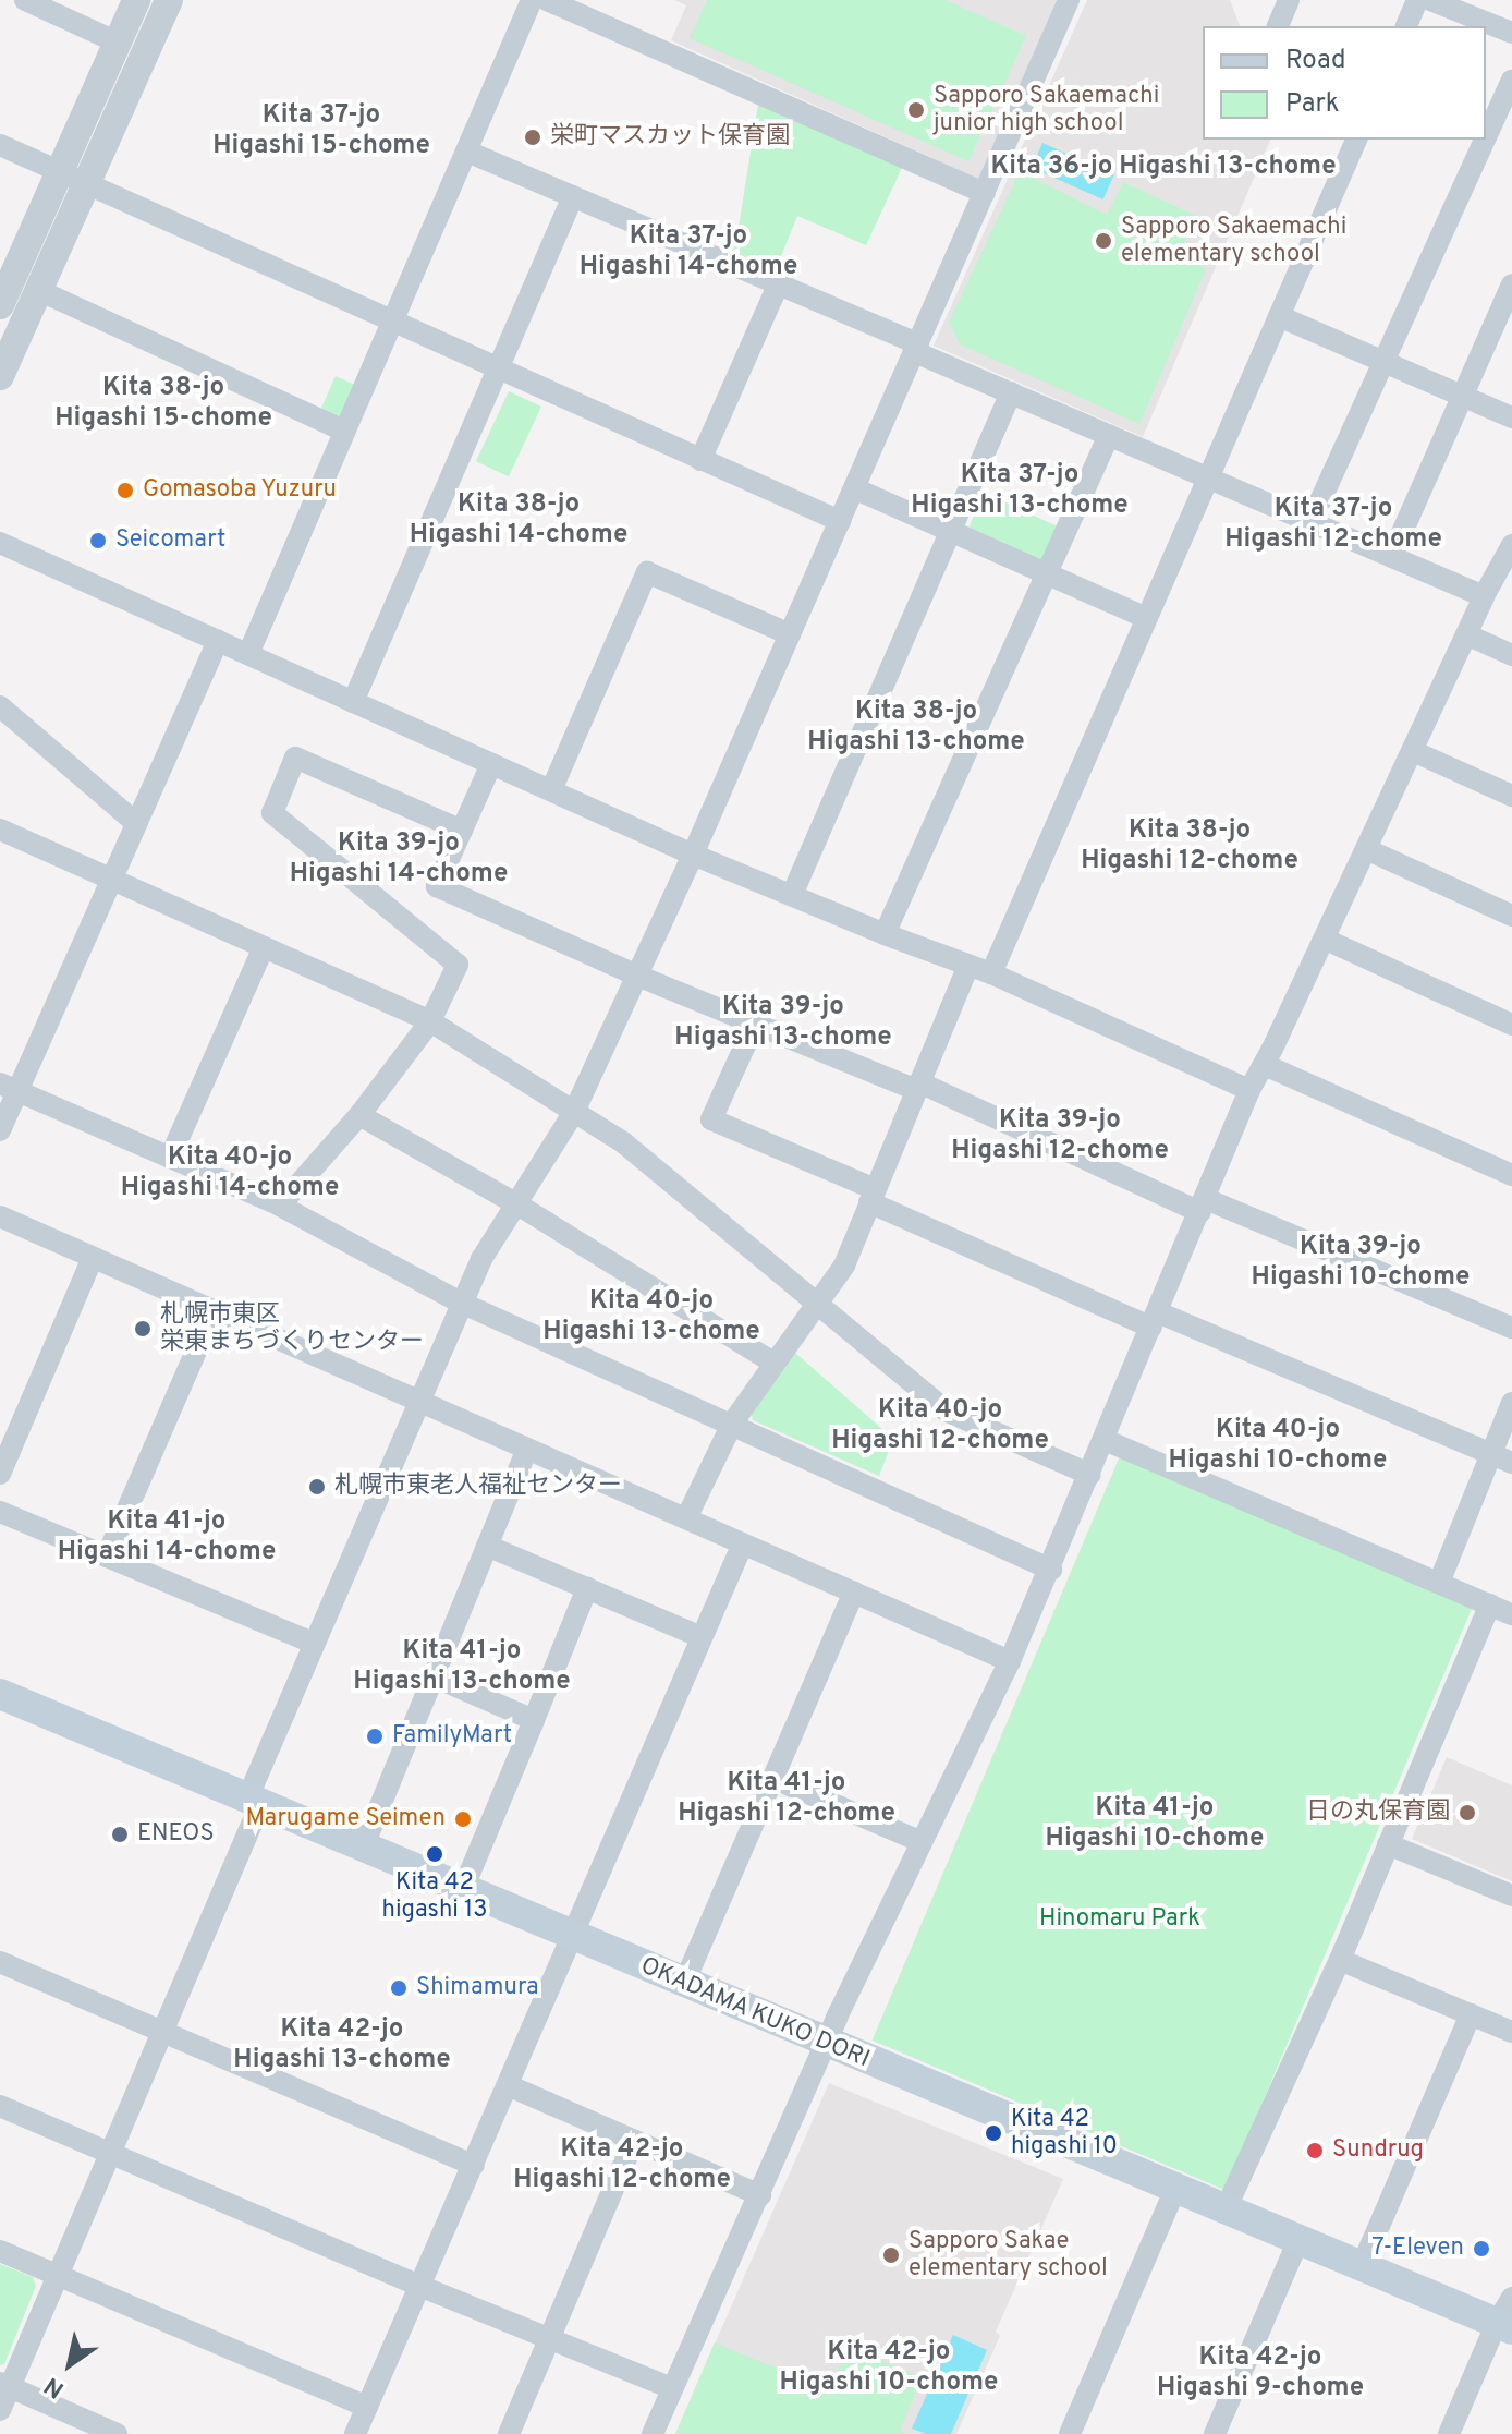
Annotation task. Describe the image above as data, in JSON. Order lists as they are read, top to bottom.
{
  "streets": {
    "main road": ["OKADAMA KUKO DORI"]
  },
  "districts": [
    "Kita 37-jo Higashi 15-chome",
    "Kita 36-jo Higashi 13-chome",
    "Kita 37-jo Higashi 14-chome",
    "Kita 38-jo Higashi 15-chome",
    "Kita 37-jo Higashi 13-chome",
    "Kita 38-jo Higashi 14-chome",
    "Kita 37-jo Higashi 12-chome",
    "Kita 38-jo Higashi 13-chome",
    "Kita 38-jo Higashi 12-chome",
    "Kita 39-jo Higashi 14-chome",
    "Kita 39-jo Higashi 13-chome",
    "Kita 39-jo Higashi 12-chome",
    "Kita 40-jo Higashi 14-chome",
    "Kita 39-jo Higashi 10-chome",
    "Kita 40-jo Higashi 13-chome",
    "Kita 40-jo Higashi 12-chome",
    "Kita 40-jo Higashi 10-chome",
    "Kita 41-jo Higashi 14-chome",
    "Kita 41-jo Higashi 13-chome",
    "Kita 41-jo Higashi 12-chome",
    "Kita 41-jo Higashi 10-chome",
    "Kita 42-jo Higashi 13-chome",
    "Kita 42-jo Higashi 12-chome",
    "Kita 42-jo Higashi 10-chome",
    "Kita 42-jo Higashi 9-chome"
  ],
  "parks": ["Hinomaru Park"],
  "places": [
    "Sapporo Sakaemachi junior high school",
    "栄町マスカット保育園",
    "Sapporo Sakaemachi elementary school",
    "Gomasoba Yuzuru",
    "Seicomart",
    "札幌市東区 栄東まちづくりセンター",
    "札幌市東老人福祉センター",
    "FamilyMart",
    "日の丸保育園",
    "Marugame Seimen",
    "ENEOS",
    "Kita 42 higashi 13",
    "Shimamura",
    "Kita 42 higashi 10",
    "Sundrug",
    "7-Eleven",
    "Sapporo Sakae elementary school"
  ],
  "legend": ["Road", "Park"],
  "north": "bottom left"
}
